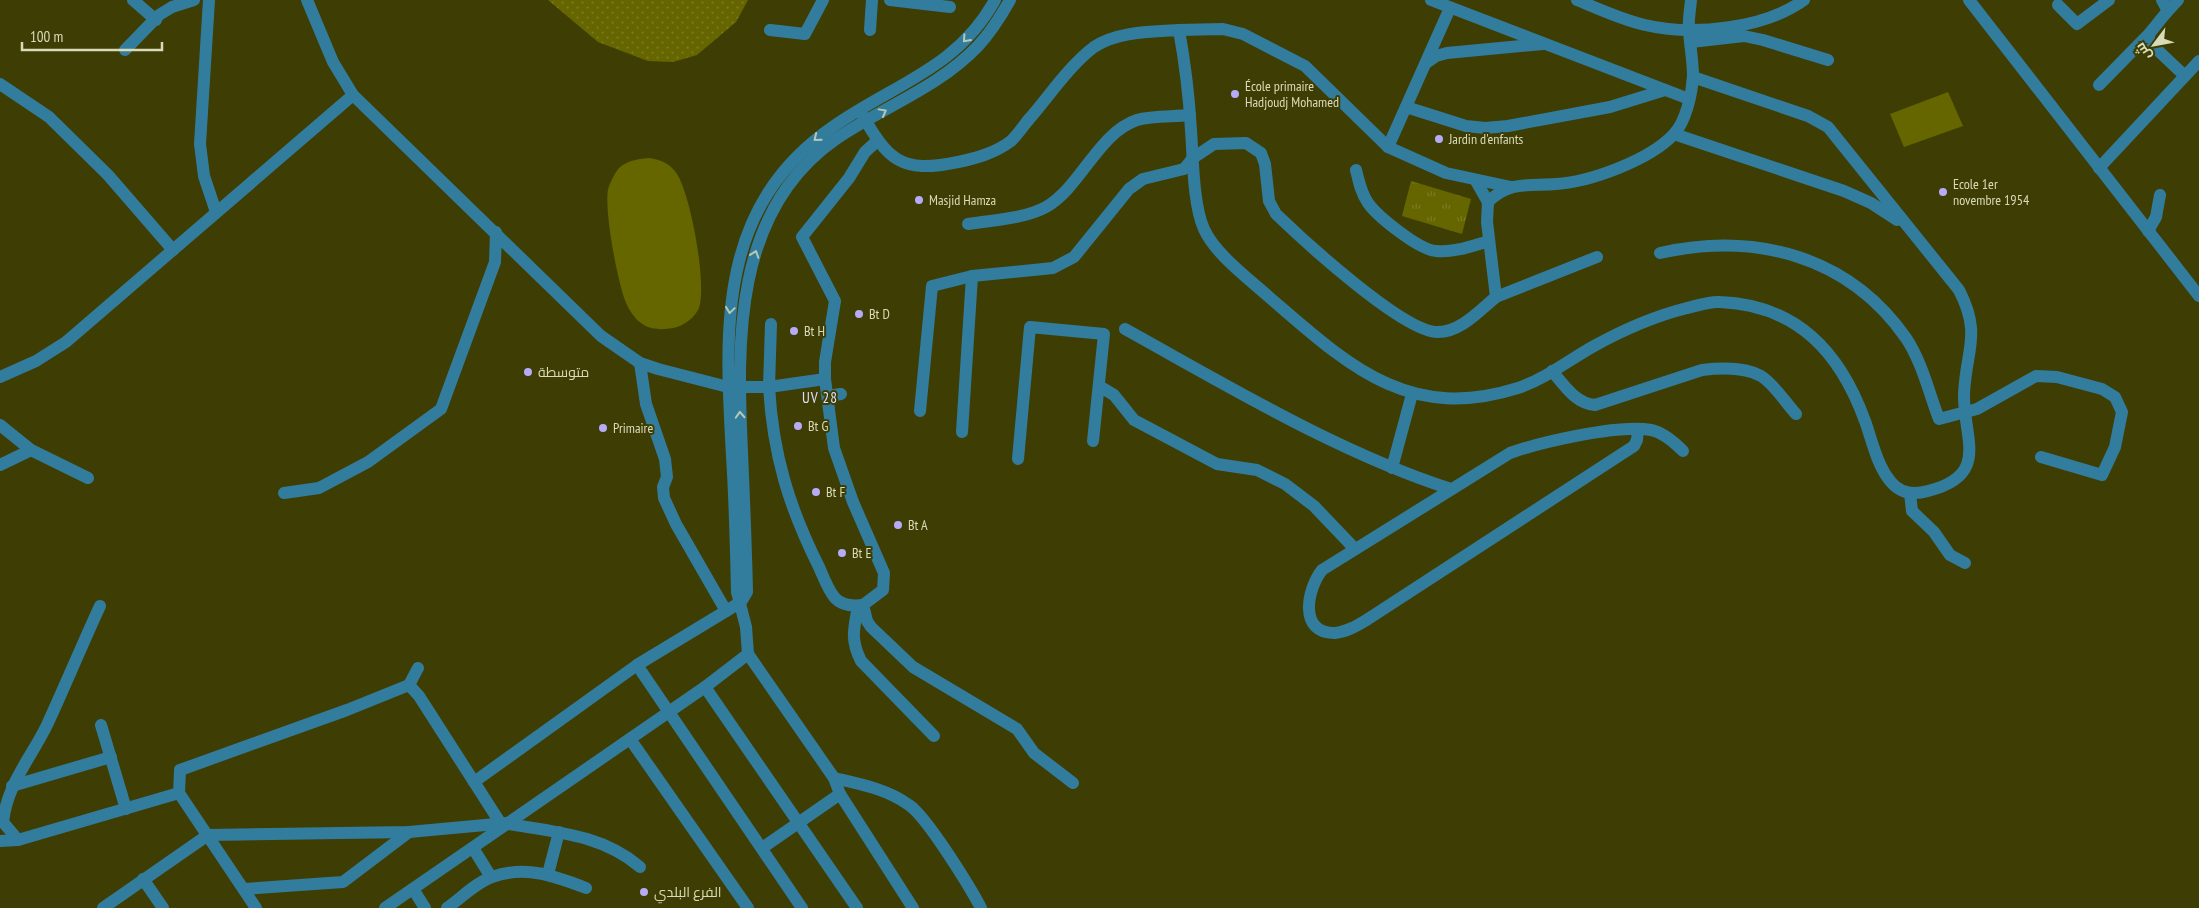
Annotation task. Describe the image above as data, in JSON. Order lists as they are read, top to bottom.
{
  "districts": ["UV 28"],
  "places": [
    "École primaire Hadjoudj Mohamed",
    "Jardin d'enfants",
    "Ecole 1er novembre 1954",
    "Masjid Hamza",
    "Bt D",
    "Bt H",
    "متوسطة",
    "Bt G",
    "Primaire",
    "Bt F",
    "Bt A",
    "Bt E",
    "الفرع البلدي"
  ],
  "scale_bar": "100 m",
  "north": "bottom left"
}
